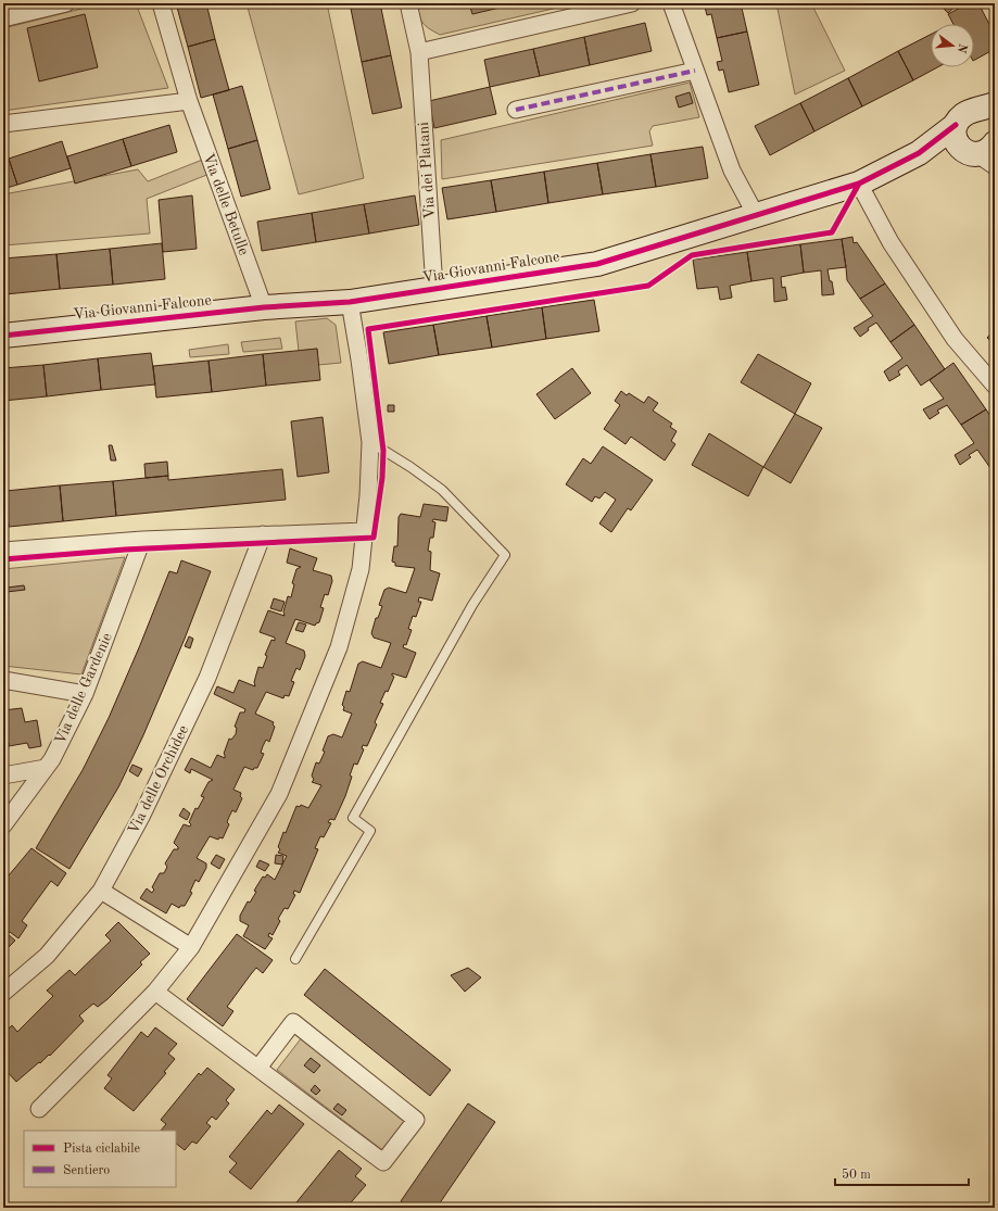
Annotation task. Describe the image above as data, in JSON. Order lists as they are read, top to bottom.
{
  "streets": {
    "street": [
      "Via dei Platani",
      "Via delle Betulle",
      "Via Giovanni Falcone",
      "Via delle Gardenie",
      "Via delle Orchidee"
    ]
  },
  "crossings": [
    ["Via dei Platani", "Via Giovanni Falcone"],
    ["Via delle Betulle", "Via Giovanni Falcone"]
  ],
  "legend": ["Pista ciclabile", "Sentiero"],
  "scale_bar": "50 m",
  "north": "right"
}
